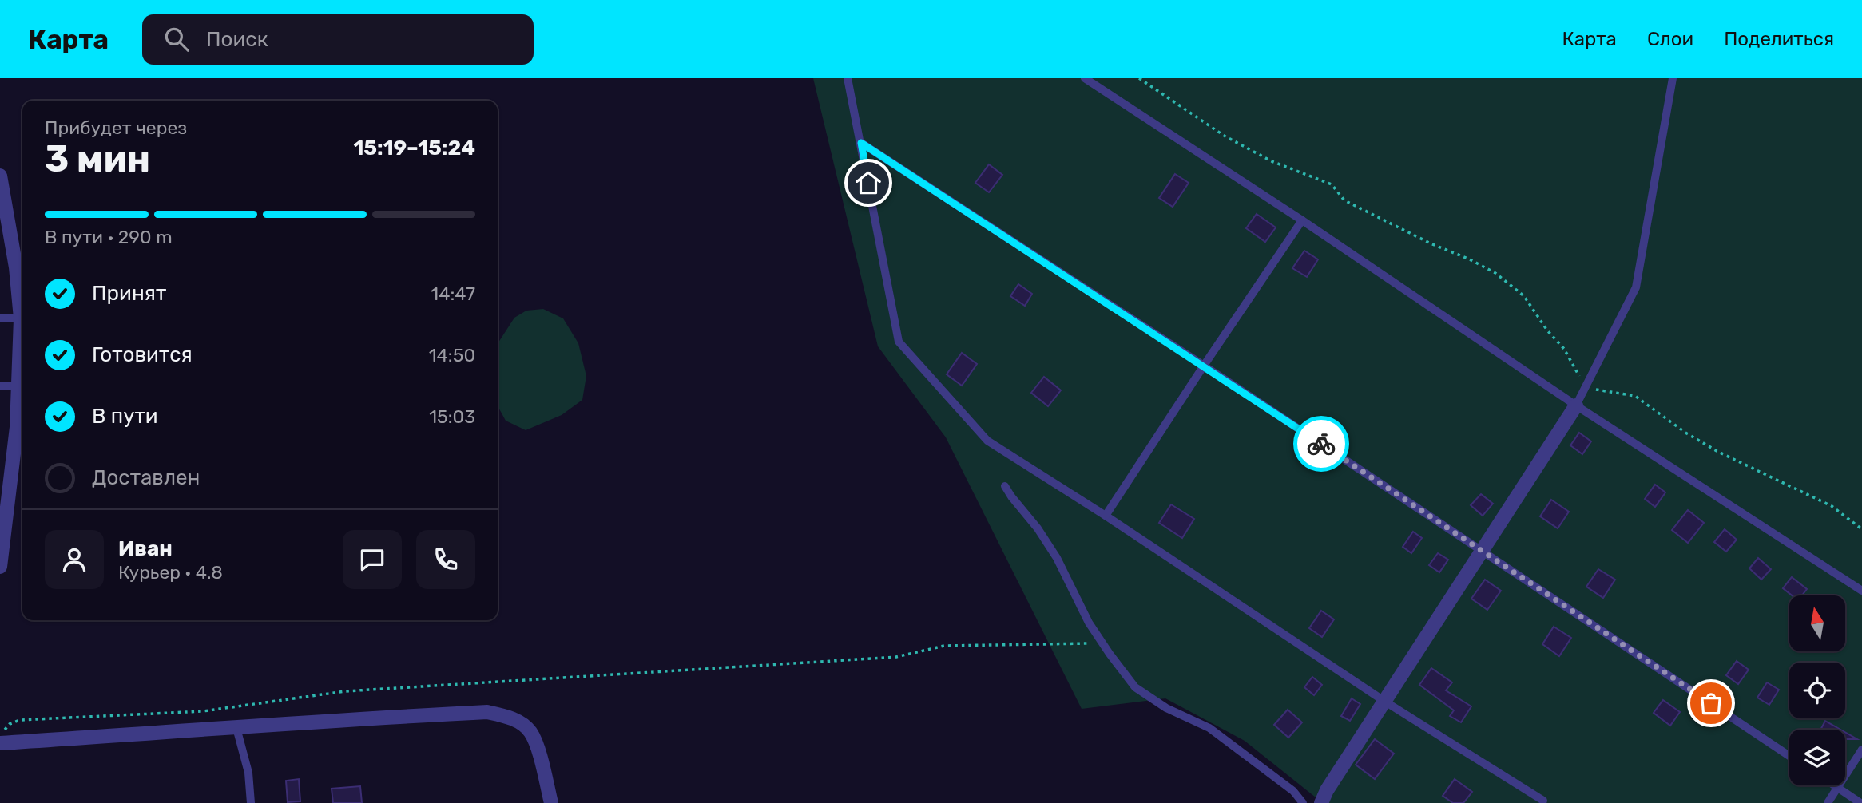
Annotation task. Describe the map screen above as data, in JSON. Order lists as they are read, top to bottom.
{
  "north": "top",
  "page": {
    "header": "Карта",
    "search": "Поиск",
    "nav": ["Карта", "Слои", "Поделиться"],
    "heading": ["3 мин", "Прибудет через", "15:19–15:24"],
    "panel": ["Иван", "Курьер · 4.8"],
    "bar": "В пути · 290 m",
    "list": [
      ["Принят", "14:47"],
      ["Готовится", "14:50"],
      ["В пути", "15:03"],
      "Доставлен"
    ]
  }
}
